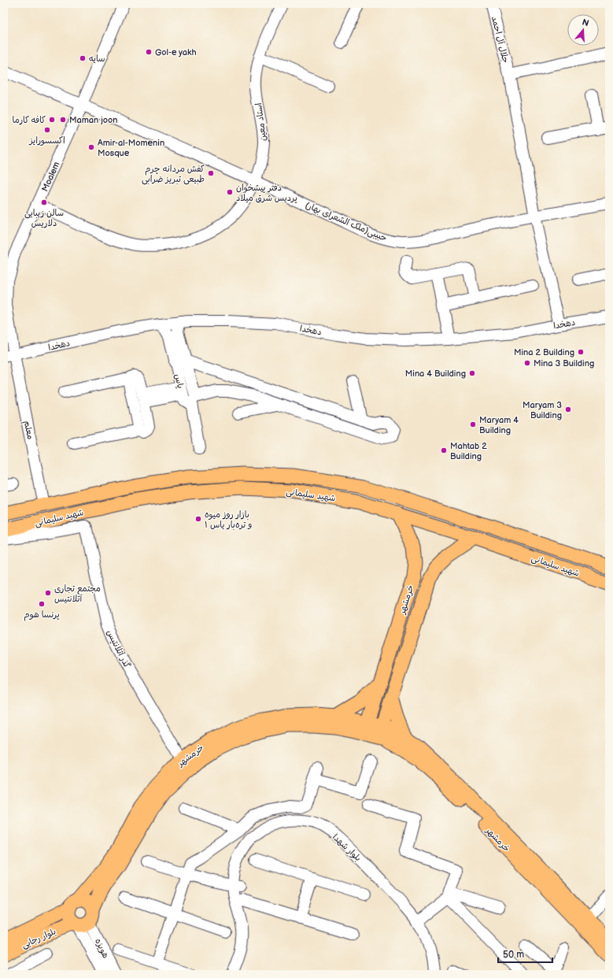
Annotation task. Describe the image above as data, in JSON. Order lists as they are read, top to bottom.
{
  "streets": {
    "main road": ["شهید سلیمانی", "خرمشهر", "بلوار رجایی"],
    "street": [
      "جلال آل احمد",
      "استاد معین",
      "Moalem",
      "حبیبی(ملک الشعرای بهار)",
      "دهخدا",
      "یاس",
      "معلم",
      "گذر آتلانتیس",
      "بلوار شهدا",
      "هویزه"
    ]
  },
  "crossings": [
    ["جلال آل احمد", "حبیبی(ملک الشعرای بهار)"],
    ["جلال آل احمد", "دهخدا"],
    ["استاد معین", "Moalem"],
    ["استاد معین", "حبیبی(ملک الشعرای بهار)"],
    ["Moalem", "حبیبی(ملک الشعرای بهار)"],
    ["Moalem", "دهخدا"],
    ["Moalem", "معلم"],
    ["دهخدا", "معلم"],
    ["معلم", "شهید سلیمانی"],
    ["شهید سلیمانی", "خرمشهر"],
    ["خرمشهر", "گذر آتلانتیس"],
    ["خرمشهر", "بلوار رجایی"],
    ["خرمشهر", "هویزه"],
    ["بلوار رجایی", "هویزه"]
  ],
  "places": [
    "Gol-e yakh",
    "سایه",
    "کافه کارما",
    "Maman joon",
    "اکسسورایز",
    "Amir-al-Momenin Mosque",
    "کفش مردانه چرم طبیعی تبریز ضرابی",
    "دفتر پیشخوان پردیس شرق میلاد",
    "سالن زیبایی دلاریس",
    "Mina 2 Building",
    "Mina 3 Building",
    "Mina 4 Building",
    "Maryam 3 Building",
    "Maryam 4 Building",
    "Mahtab 2 Building",
    "بازار روز میوه و تره‌بار یاس ۱",
    "مجتمع تجاری آتلانتیس",
    "پرنسا هوم"
  ],
  "scale_bar": "50 m",
  "north": "top"
}
